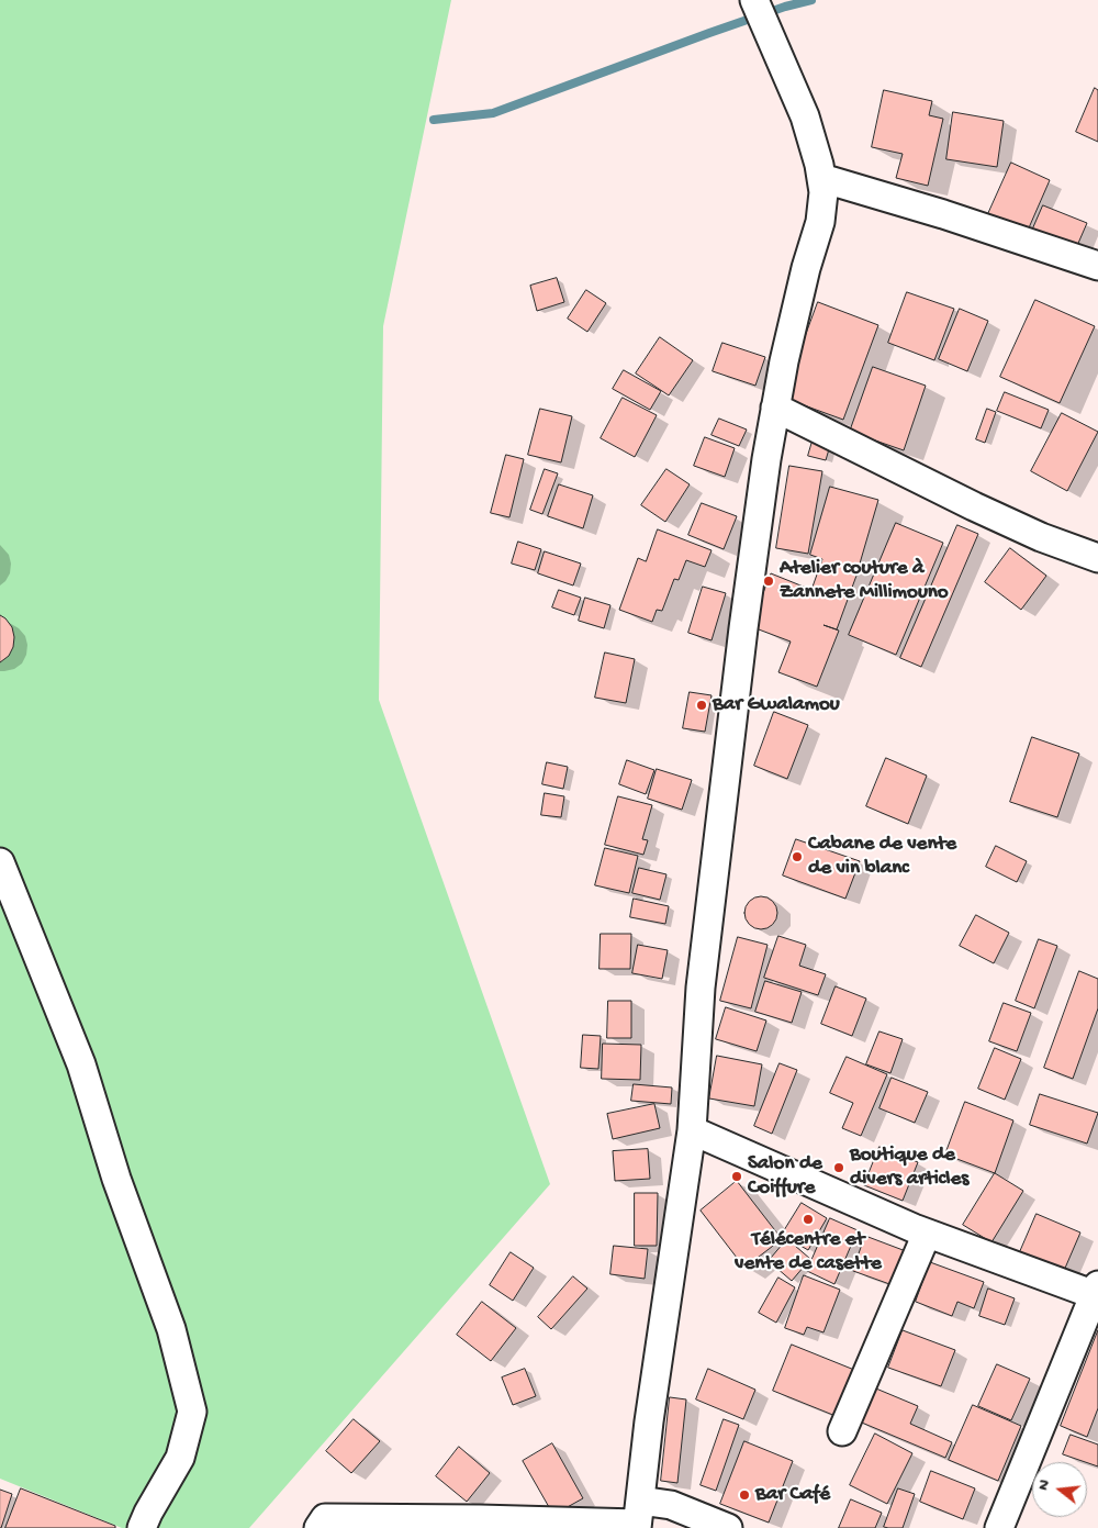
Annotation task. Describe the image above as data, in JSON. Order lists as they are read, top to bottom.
{
  "places": [
    "Atelier couture à Zannete Millimouno",
    "Bar Gwalamou",
    "Cabane de vente de vin blanc",
    "Boutique de divers articles",
    "Salon de Coiffure",
    "Télécentre et vente de casette",
    "Bar Café"
  ],
  "north": "left"
}
